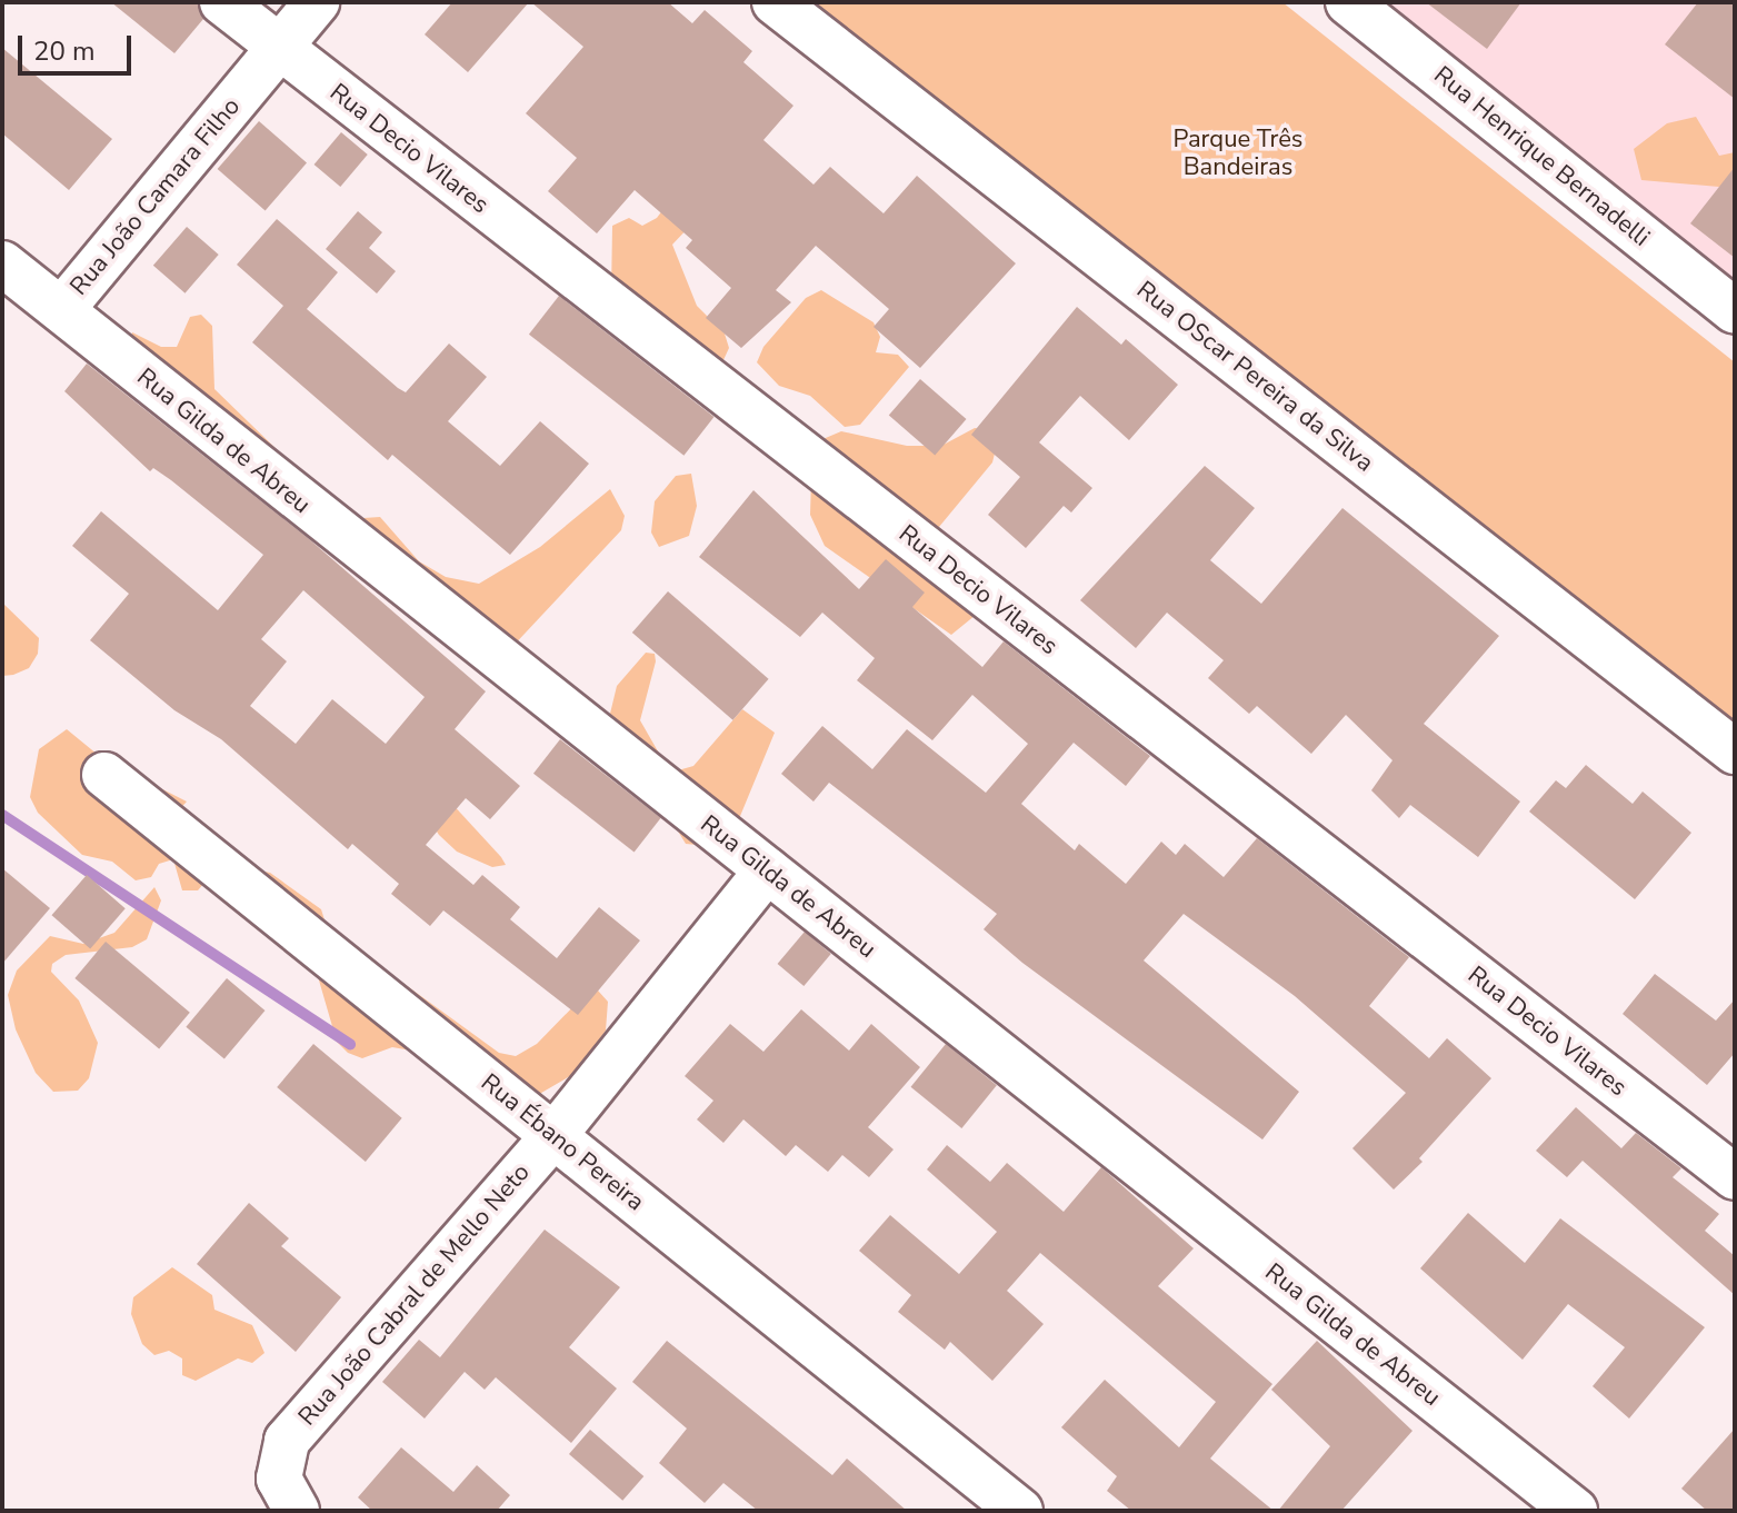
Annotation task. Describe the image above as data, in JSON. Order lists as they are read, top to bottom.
{
  "streets": {
    "street": [
      "Rua Decio Vilares",
      "Rua Henrique Bernadelli",
      "Rua João Camara Filho",
      "Rua OScar Pereira da Silva",
      "Rua Gilda de Abreu",
      "Rua Ébano Pereira",
      "Rua João Cabral de Mello Neto"
    ]
  },
  "crossings": [
    ["Rua Decio Vilares", "Rua João Camara Filho"],
    ["Rua João Camara Filho", "Rua Gilda de Abreu"],
    ["Rua Gilda de Abreu", "Rua João Cabral de Mello Neto"],
    ["Rua Ébano Pereira", "Rua João Cabral de Mello Neto"]
  ],
  "parks": ["Parque Três Bandeiras"],
  "scale_bar": "20 m"
}
